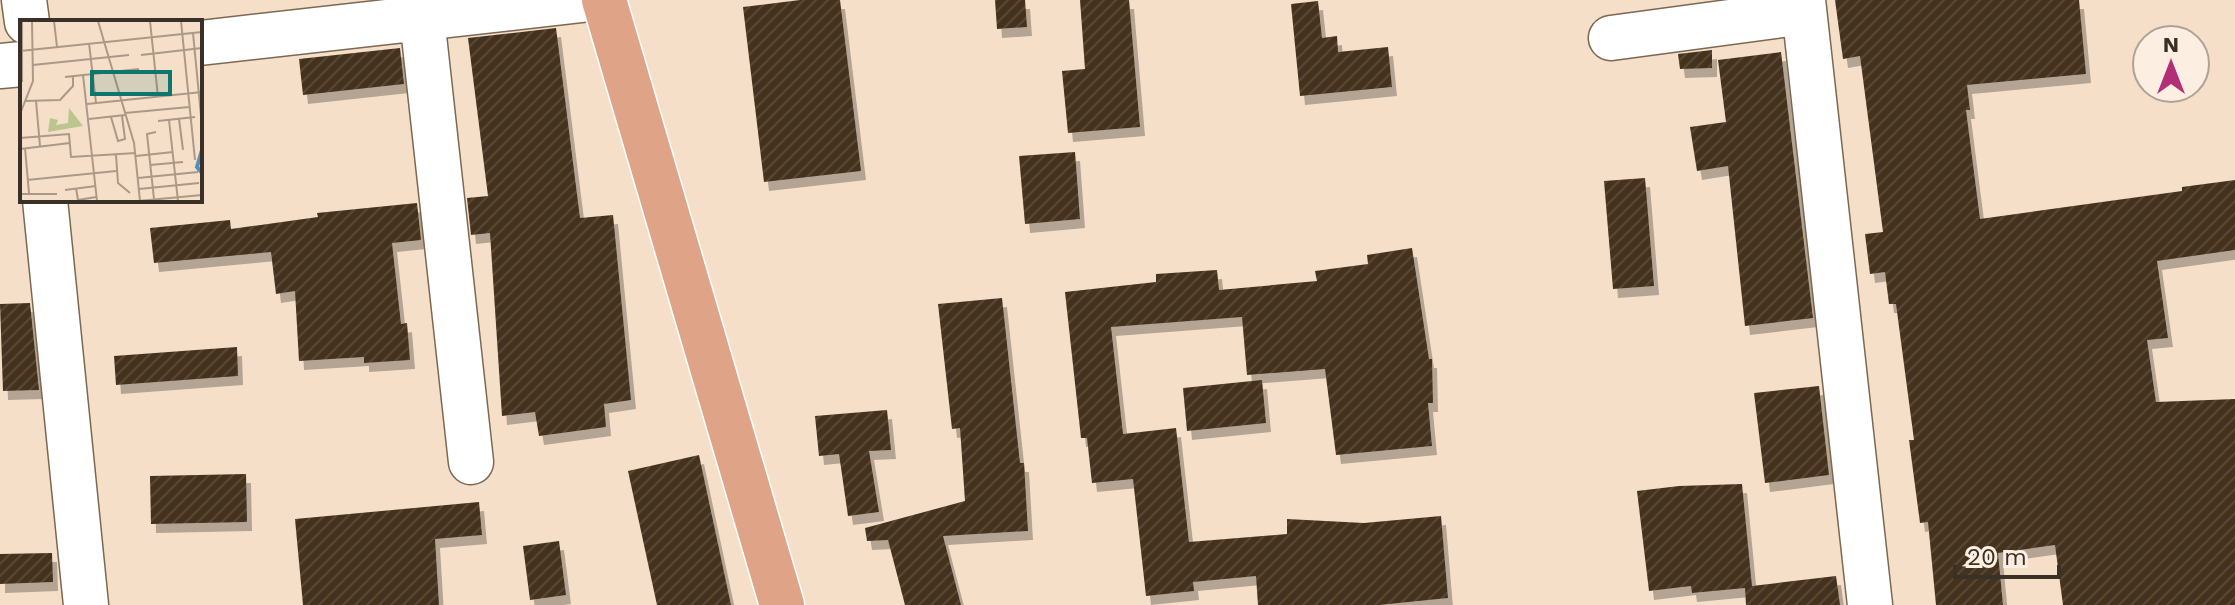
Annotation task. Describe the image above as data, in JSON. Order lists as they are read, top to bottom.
{
  "scale_bar": "20 m",
  "north": "top"
}
